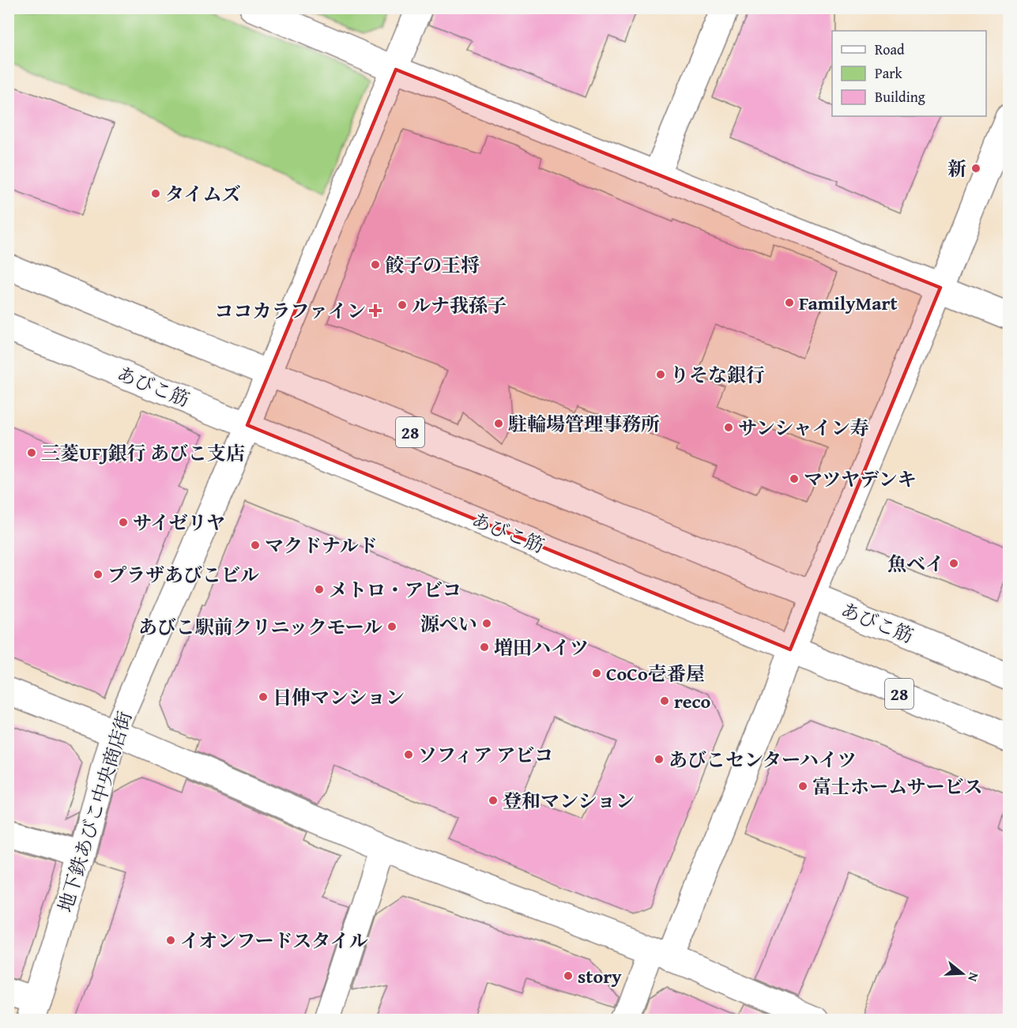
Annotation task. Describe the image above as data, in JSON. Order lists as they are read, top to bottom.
{
  "streets": {
    "street": ["あびこ筋", "28", "地下鉄あびこ中央商店街"]
  },
  "crossings": [
    ["あびこ筋", "地下鉄あびこ中央商店街"]
  ],
  "places": {
    "other": [
      "新",
      "タイムズ",
      "餃子の王将",
      "FamilyMart",
      "ルナ我孫子",
      "りそな銀行",
      "駐輪場管理事務所",
      "サンシャイン寿",
      "三菱UFJ銀行 あびこ支店",
      "マツヤデンキ",
      "サイゼリヤ",
      "マクドナルド",
      "魚ベイ",
      "プラザあびこビル",
      "メトロ・アビコ",
      "源ぺい",
      "あびこ駅前クリニックモール",
      "増田ハイツ",
      "CoCo壱番屋",
      "日伸マンション",
      "reco",
      "ソフィア アビコ",
      "あびこセンターハイツ",
      "富士ホームサービス",
      "登和マンション",
      "イオンフードスタイル",
      "story"
    ],
    "health": ["ココカラファイン"]
  },
  "legend": ["Road", "Park", "Building"],
  "north": "right"
}
